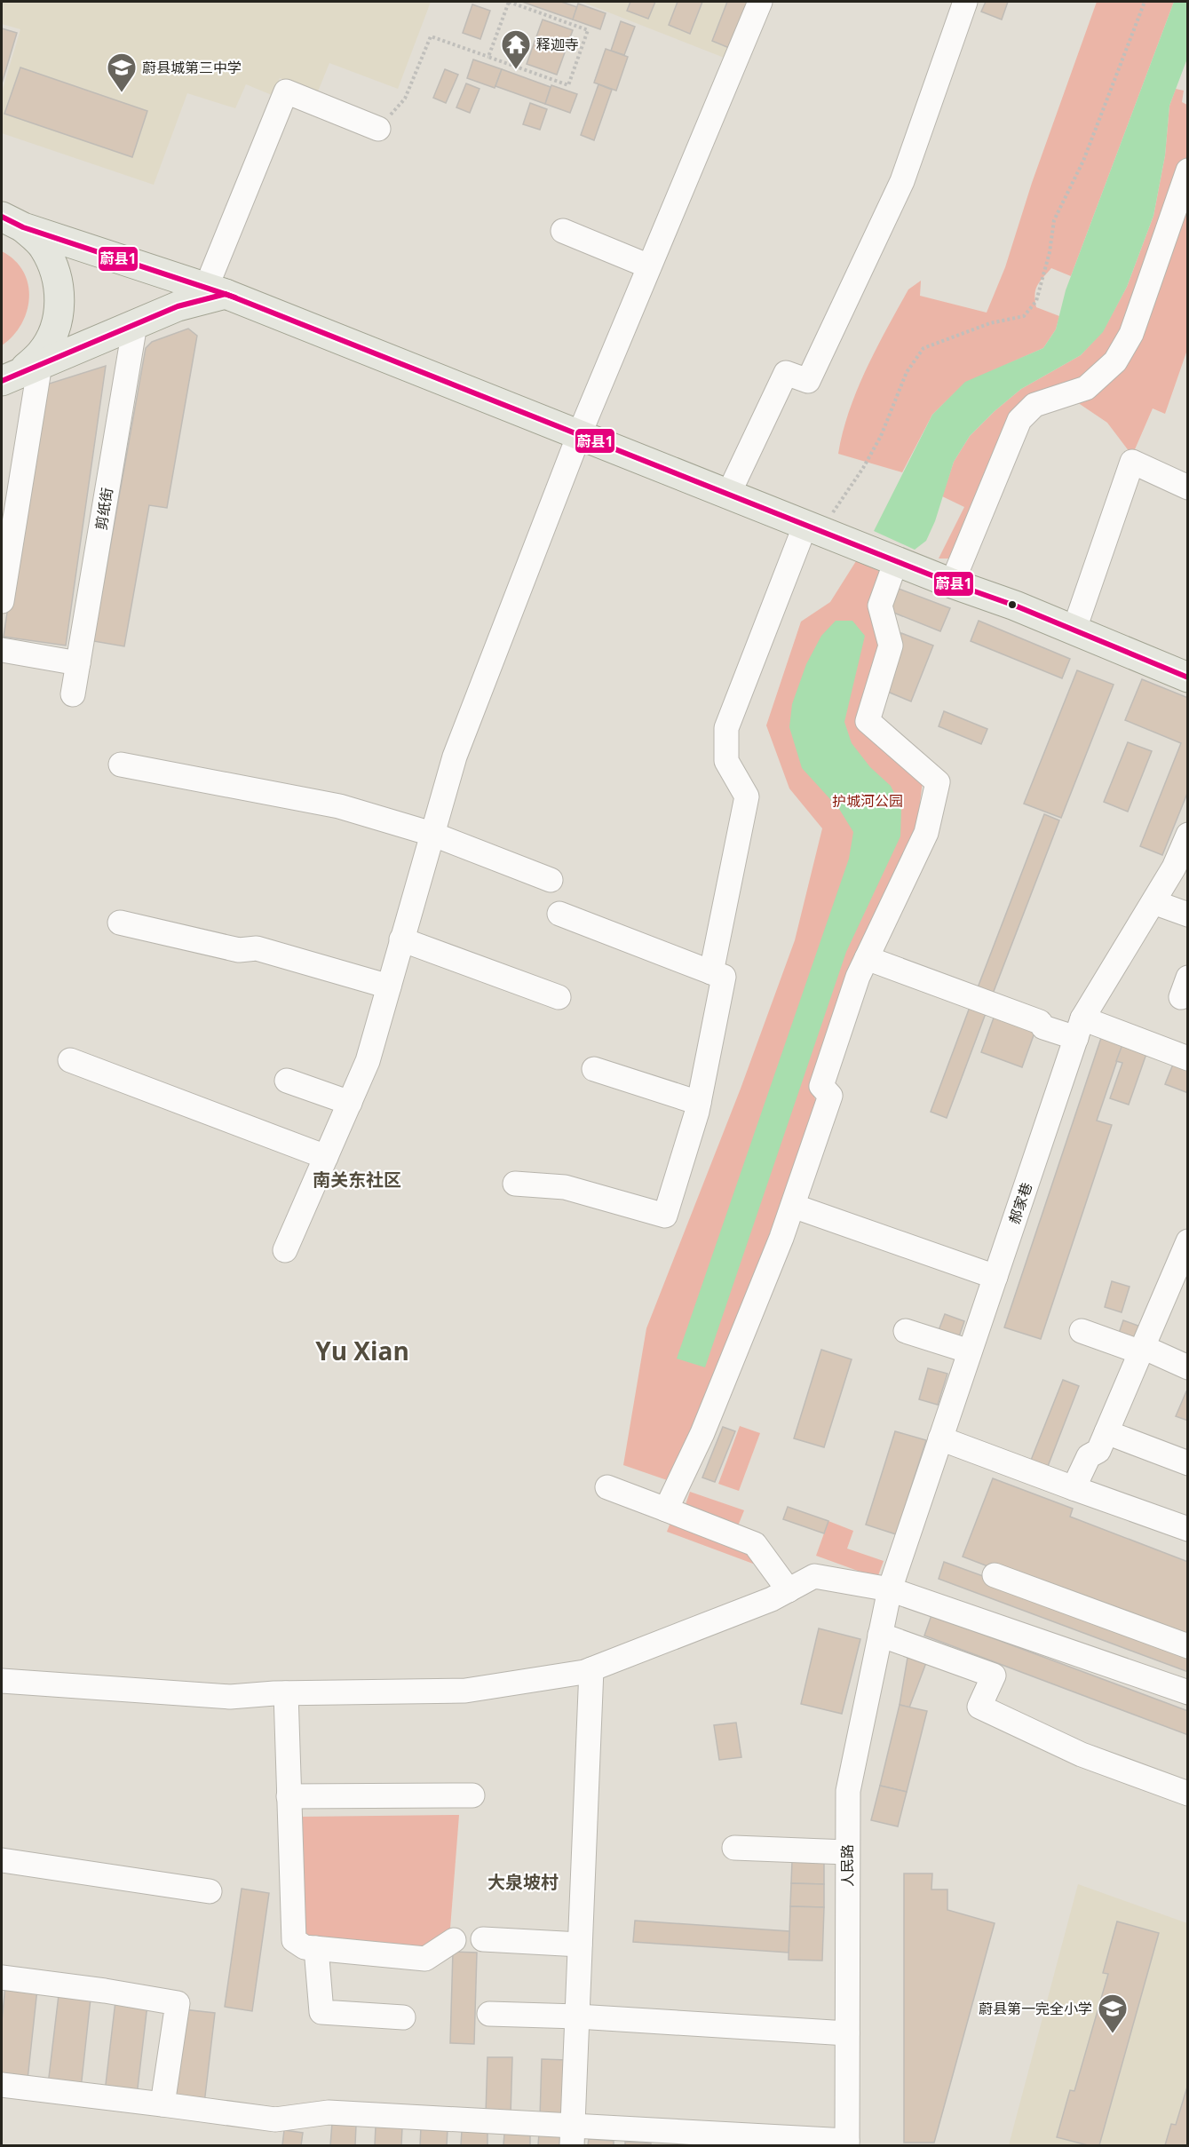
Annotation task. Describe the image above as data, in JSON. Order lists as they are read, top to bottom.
{
  "streets": {
    "street": ["剪纸街", "郝家巷", "人民路"]
  },
  "crossings": [
    ["郝家巷", "人民路"]
  ],
  "districts": ["南关东社区", "Yu Xian", "大泉坡村"],
  "parks": ["护城河公园"],
  "places": {
    "temple": ["释迦寺"],
    "school or university": ["蔚县城第三中学", "蔚县第一完全小学"]
  },
  "lines": ["transit line 蔚县1"]
}
